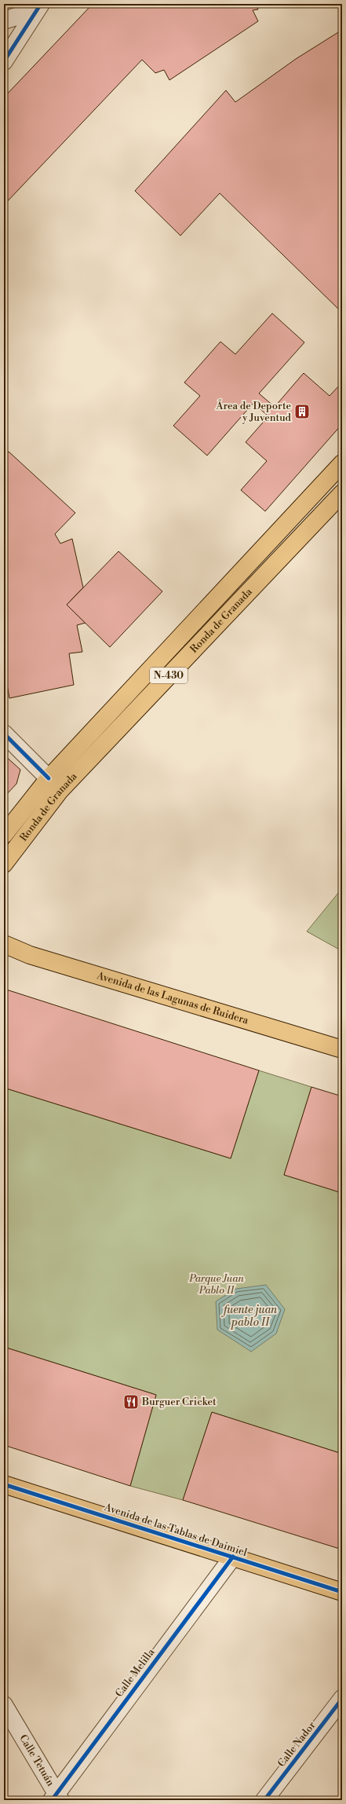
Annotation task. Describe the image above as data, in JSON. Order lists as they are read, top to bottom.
{
  "streets": {
    "main road": [
      "Ronda de Granada",
      "N-430",
      "Avenida de las Lagunas de Ruidera",
      "Avenida de las Tablas de Daimiel"
    ],
    "street": ["Calle Melilla", "Calle Nador", "Calle Tetuán"]
  },
  "crossings": [
    ["Avenida de las Tablas de Daimiel", "Calle Melilla"],
    ["Calle Melilla", "Calle Tetuán"]
  ],
  "water": ["fuente juan pablo II"],
  "parks": ["Parque Juan Pablo II"],
  "places": {
    "building": ["Área de Deporte y Juventud"],
    "restaurant": ["Burguer Cricket"]
  }
}
